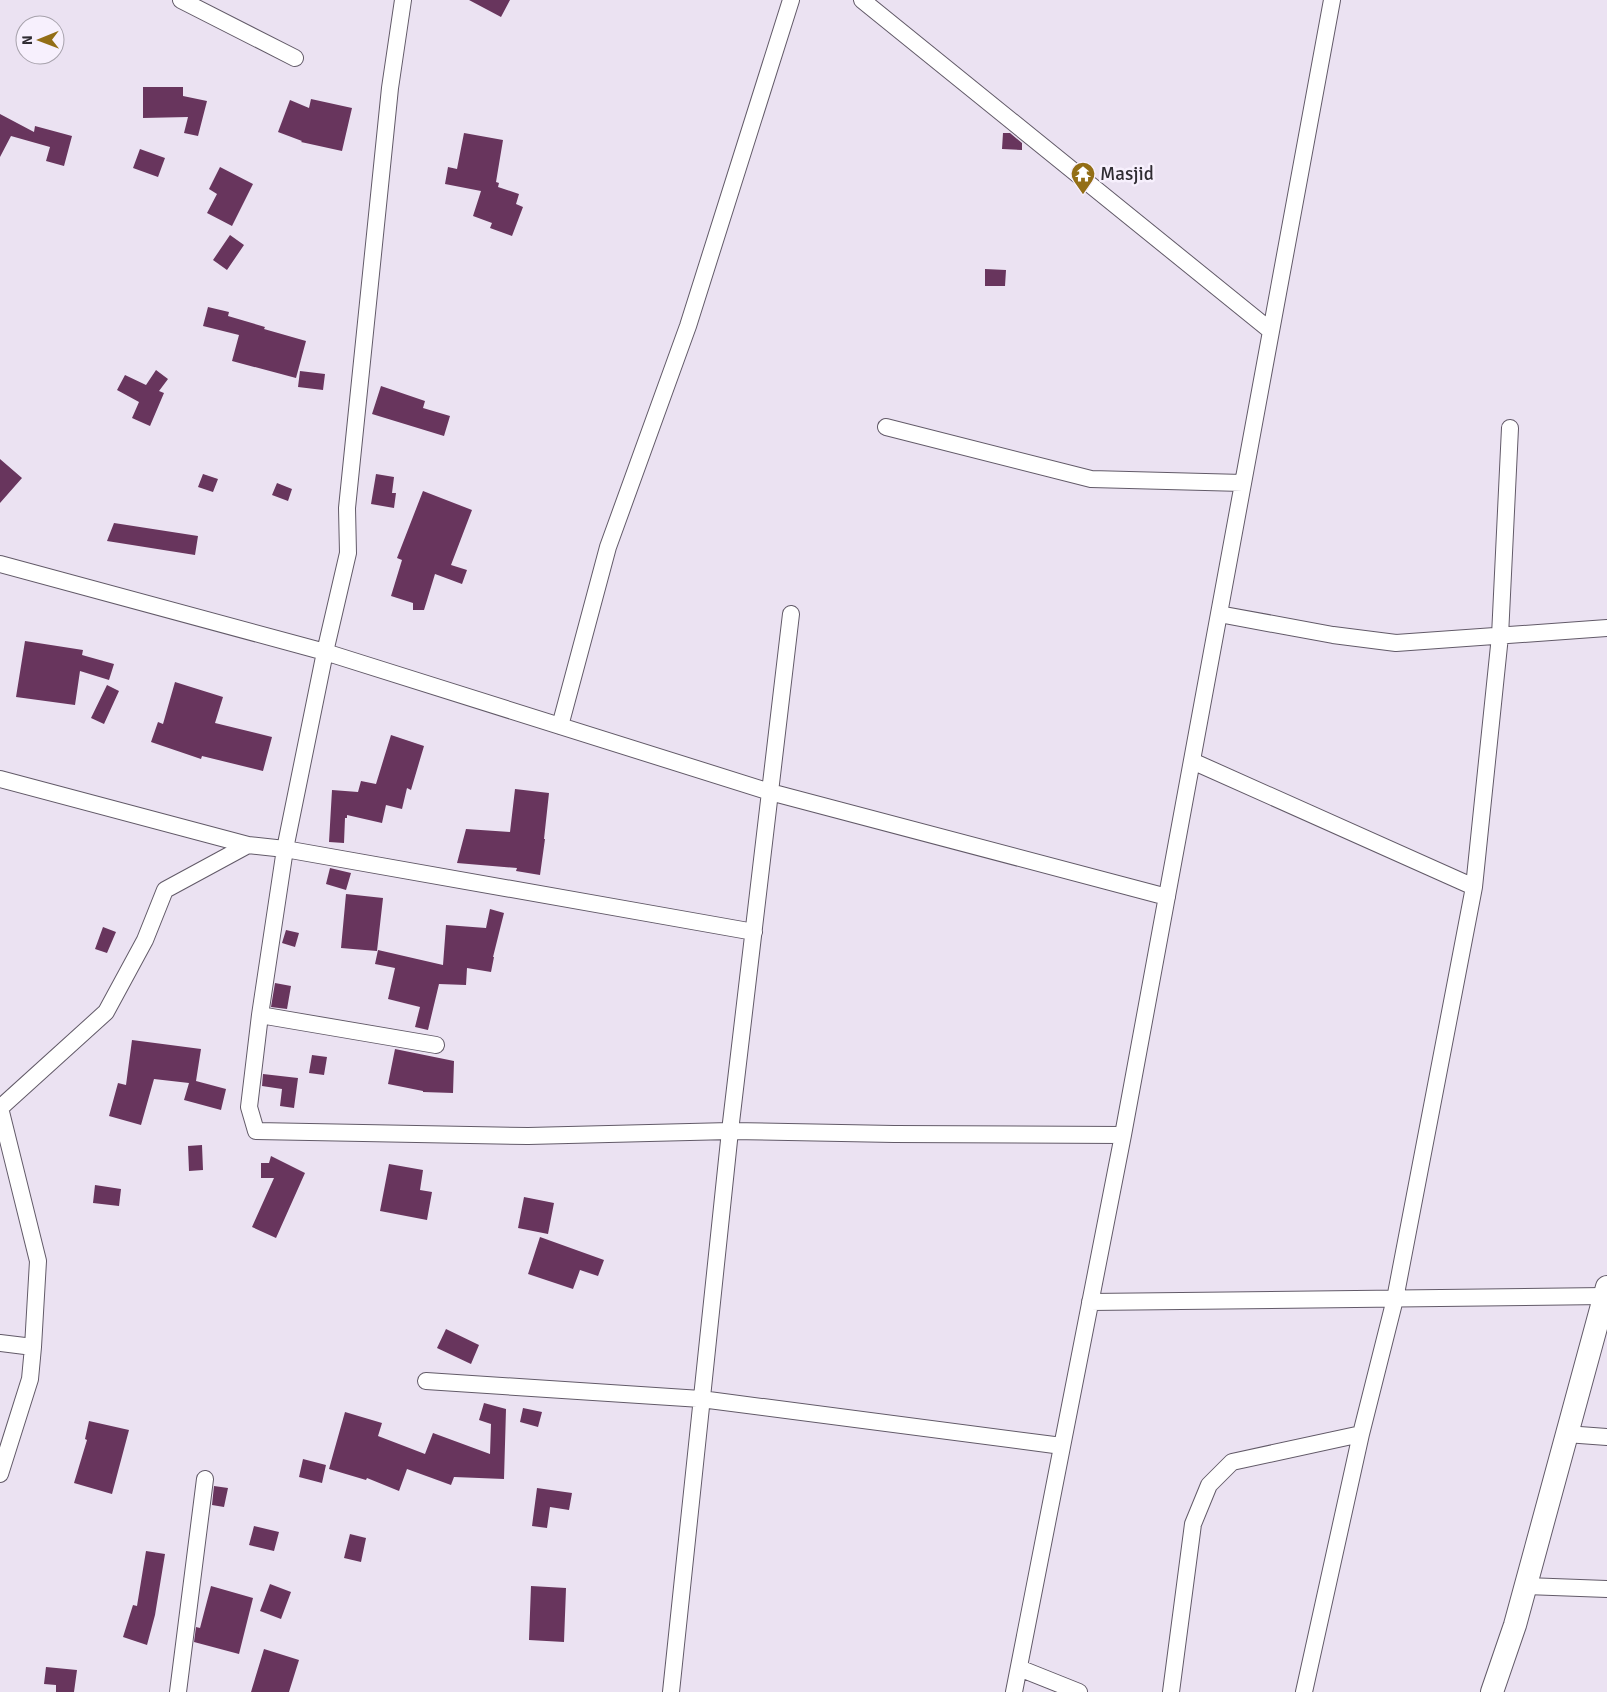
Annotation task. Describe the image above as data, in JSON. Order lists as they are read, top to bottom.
{
  "places": {
    "temple": ["Masjid"]
  },
  "north": "left"
}
